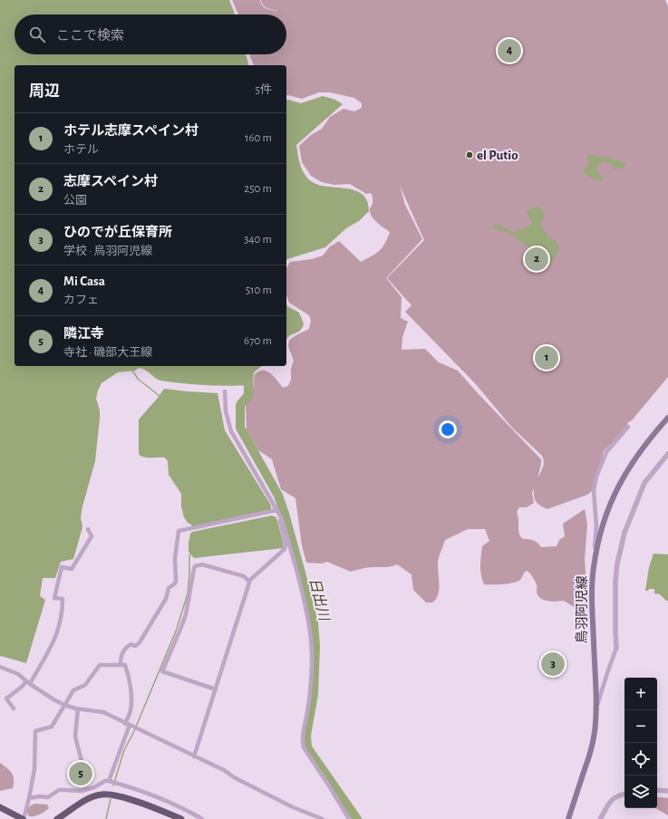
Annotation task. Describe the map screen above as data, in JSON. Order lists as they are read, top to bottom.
{
  "streets": {
    "main road": ["鳥羽阿児線"]
  },
  "water": ["日出川"],
  "places": ["el Putio"],
  "page": {
    "search": "ここで検索",
    "pins": [
      "4",
      "2",
      "1",
      "3",
      "5"
    ],
    "heading": ["周辺", "5件"],
    "list": [
      {
        "mark": "1",
        "name": "ホテル志摩スペイン村",
        "note": "ホテル",
        "value": "160 m"
      },
      {
        "mark": "2",
        "name": "志摩スペイン村",
        "note": "公園",
        "value": "250 m"
      },
      {
        "mark": "3",
        "name": "ひのでが丘保育所",
        "note": "学校 · 鳥羽阿児線",
        "value": "340 m"
      },
      {
        "mark": "4",
        "name": "Mi Casa",
        "note": "カフェ",
        "value": "510 m"
      },
      {
        "mark": "5",
        "name": "隣江寺",
        "note": "寺社 · 磯部大王線",
        "value": "670 m"
      }
    ],
    "map_buttons": ["+", "−"]
  }
}
